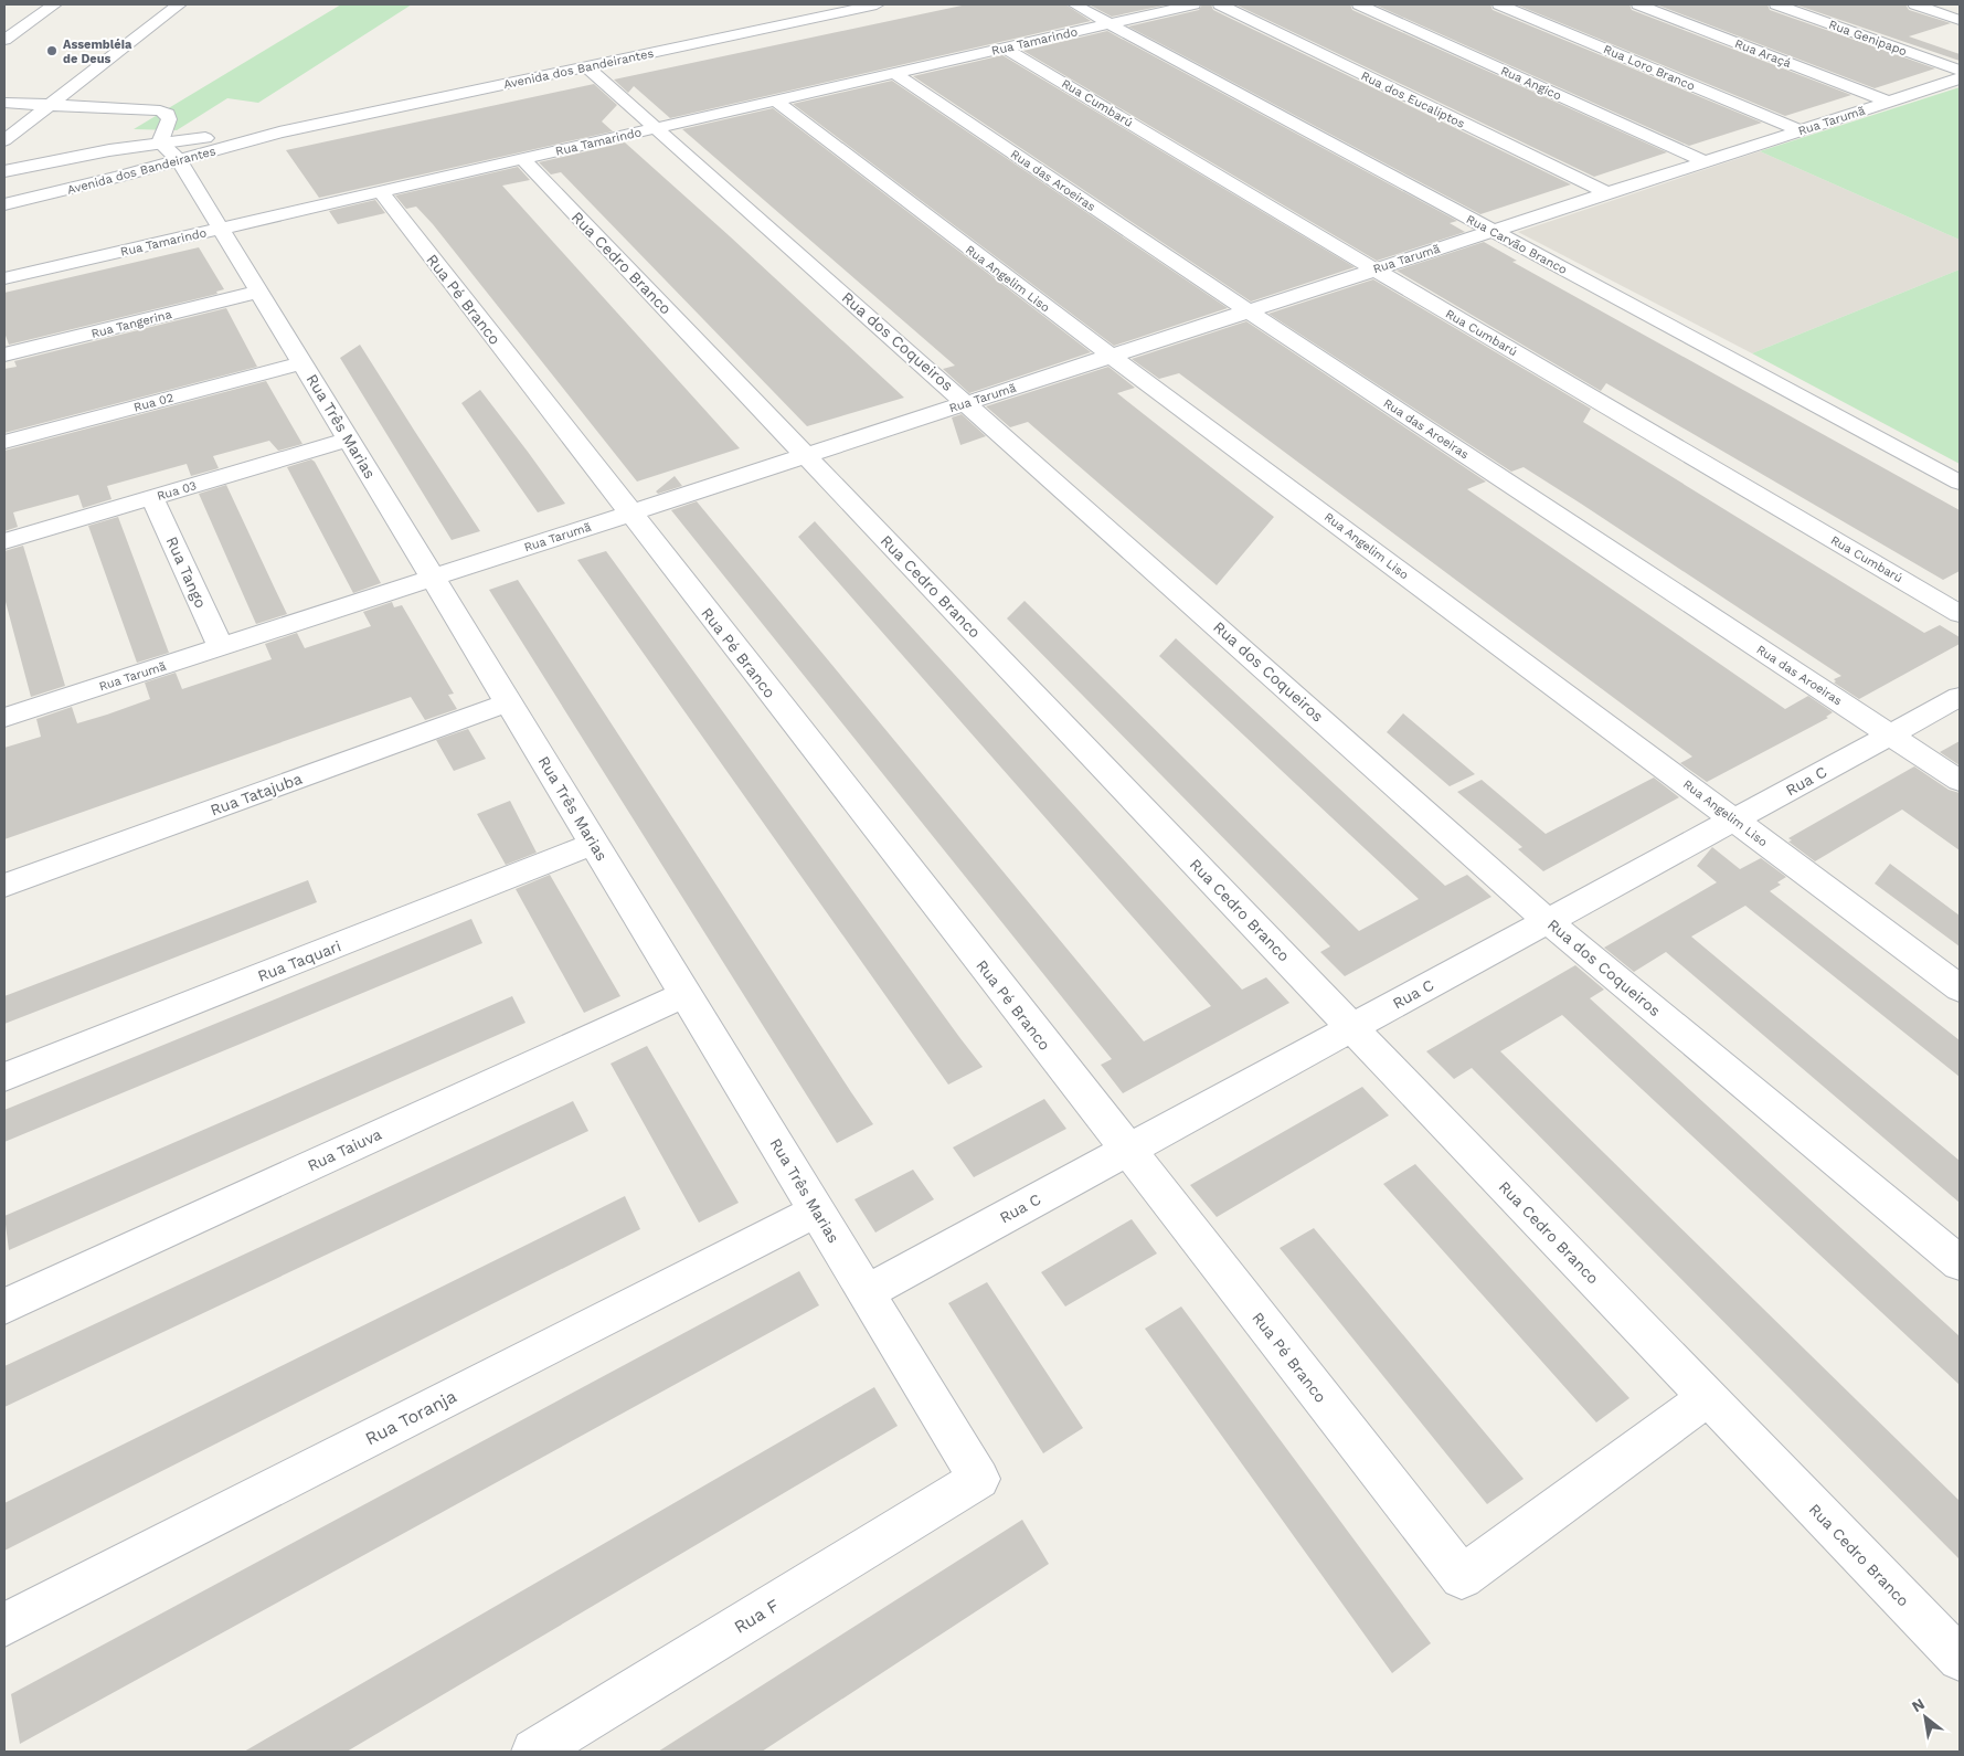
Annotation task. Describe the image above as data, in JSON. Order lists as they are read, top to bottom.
{
  "streets": {
    "street": [
      "Rua Genipapo",
      "Rua Tamarindo",
      "Rua Araçá",
      "Rua Loro Branco",
      "Avenida dos Bandeirantes",
      "Rua Angico",
      "Rua dos Eucaliptos",
      "Rua Cumbarú",
      "Rua Tarumã",
      "Rua das Aroeiras",
      "Rua Carvão Branco",
      "Rua Cedro Branco",
      "Rua Angelim Liso",
      "Rua Pé Branco",
      "Rua Tangerina",
      "Rua dos Coqueiros",
      "Rua 02",
      "Rua Três Marias",
      "Rua 03",
      "Rua Tango",
      "Rua C",
      "Rua Tatajuba",
      "Rua Taquari",
      "Rua Taiuva",
      "Rua Toranja",
      "Rua F"
    ]
  },
  "crossings": [
    ["Rua Tamarindo", "Rua Cumbarú"],
    ["Rua Tamarindo", "Rua das Aroeiras"],
    ["Rua Tamarindo", "Rua Carvão Branco"],
    ["Rua Tamarindo", "Rua Cedro Branco"],
    ["Rua Tamarindo", "Rua Angelim Liso"],
    ["Rua Tamarindo", "Rua Pé Branco"],
    ["Rua Tamarindo", "Rua dos Coqueiros"],
    ["Rua Tamarindo", "Rua Três Marias"],
    ["Rua Araçá", "Rua Tarumã"],
    ["Rua Loro Branco", "Rua Tarumã"],
    ["Avenida dos Bandeirantes", "Rua dos Coqueiros"],
    ["Avenida dos Bandeirantes", "Rua Três Marias"],
    ["Rua Angico", "Rua Tarumã"],
    ["Rua dos Eucaliptos", "Rua Tarumã"],
    ["Rua Cumbarú", "Rua Tarumã"],
    ["Rua Tarumã", "Rua das Aroeiras"],
    ["Rua Tarumã", "Rua Carvão Branco"],
    ["Rua Tarumã", "Rua Cedro Branco"],
    ["Rua Tarumã", "Rua Angelim Liso"],
    ["Rua Tarumã", "Rua Pé Branco"],
    ["Rua Tarumã", "Rua dos Coqueiros"],
    ["Rua Tarumã", "Rua Três Marias"],
    ["Rua Tarumã", "Rua Tango"],
    ["Rua das Aroeiras", "Rua C"],
    ["Rua Cedro Branco", "Rua Pé Branco"],
    ["Rua Cedro Branco", "Rua C"],
    ["Rua Angelim Liso", "Rua C"],
    ["Rua Pé Branco", "Rua C"],
    ["Rua Tangerina", "Rua Três Marias"],
    ["Rua dos Coqueiros", "Rua C"],
    ["Rua 02", "Rua Três Marias"],
    ["Rua Três Marias", "Rua 03"],
    ["Rua Três Marias", "Rua C"],
    ["Rua Três Marias", "Rua Tatajuba"],
    ["Rua Três Marias", "Rua Taquari"],
    ["Rua Três Marias", "Rua Taiuva"],
    ["Rua Três Marias", "Rua Toranja"],
    ["Rua Três Marias", "Rua F"],
    ["Rua 03", "Rua Tango"]
  ],
  "places": ["Assembléia de Deus"],
  "north": "top left"
}
